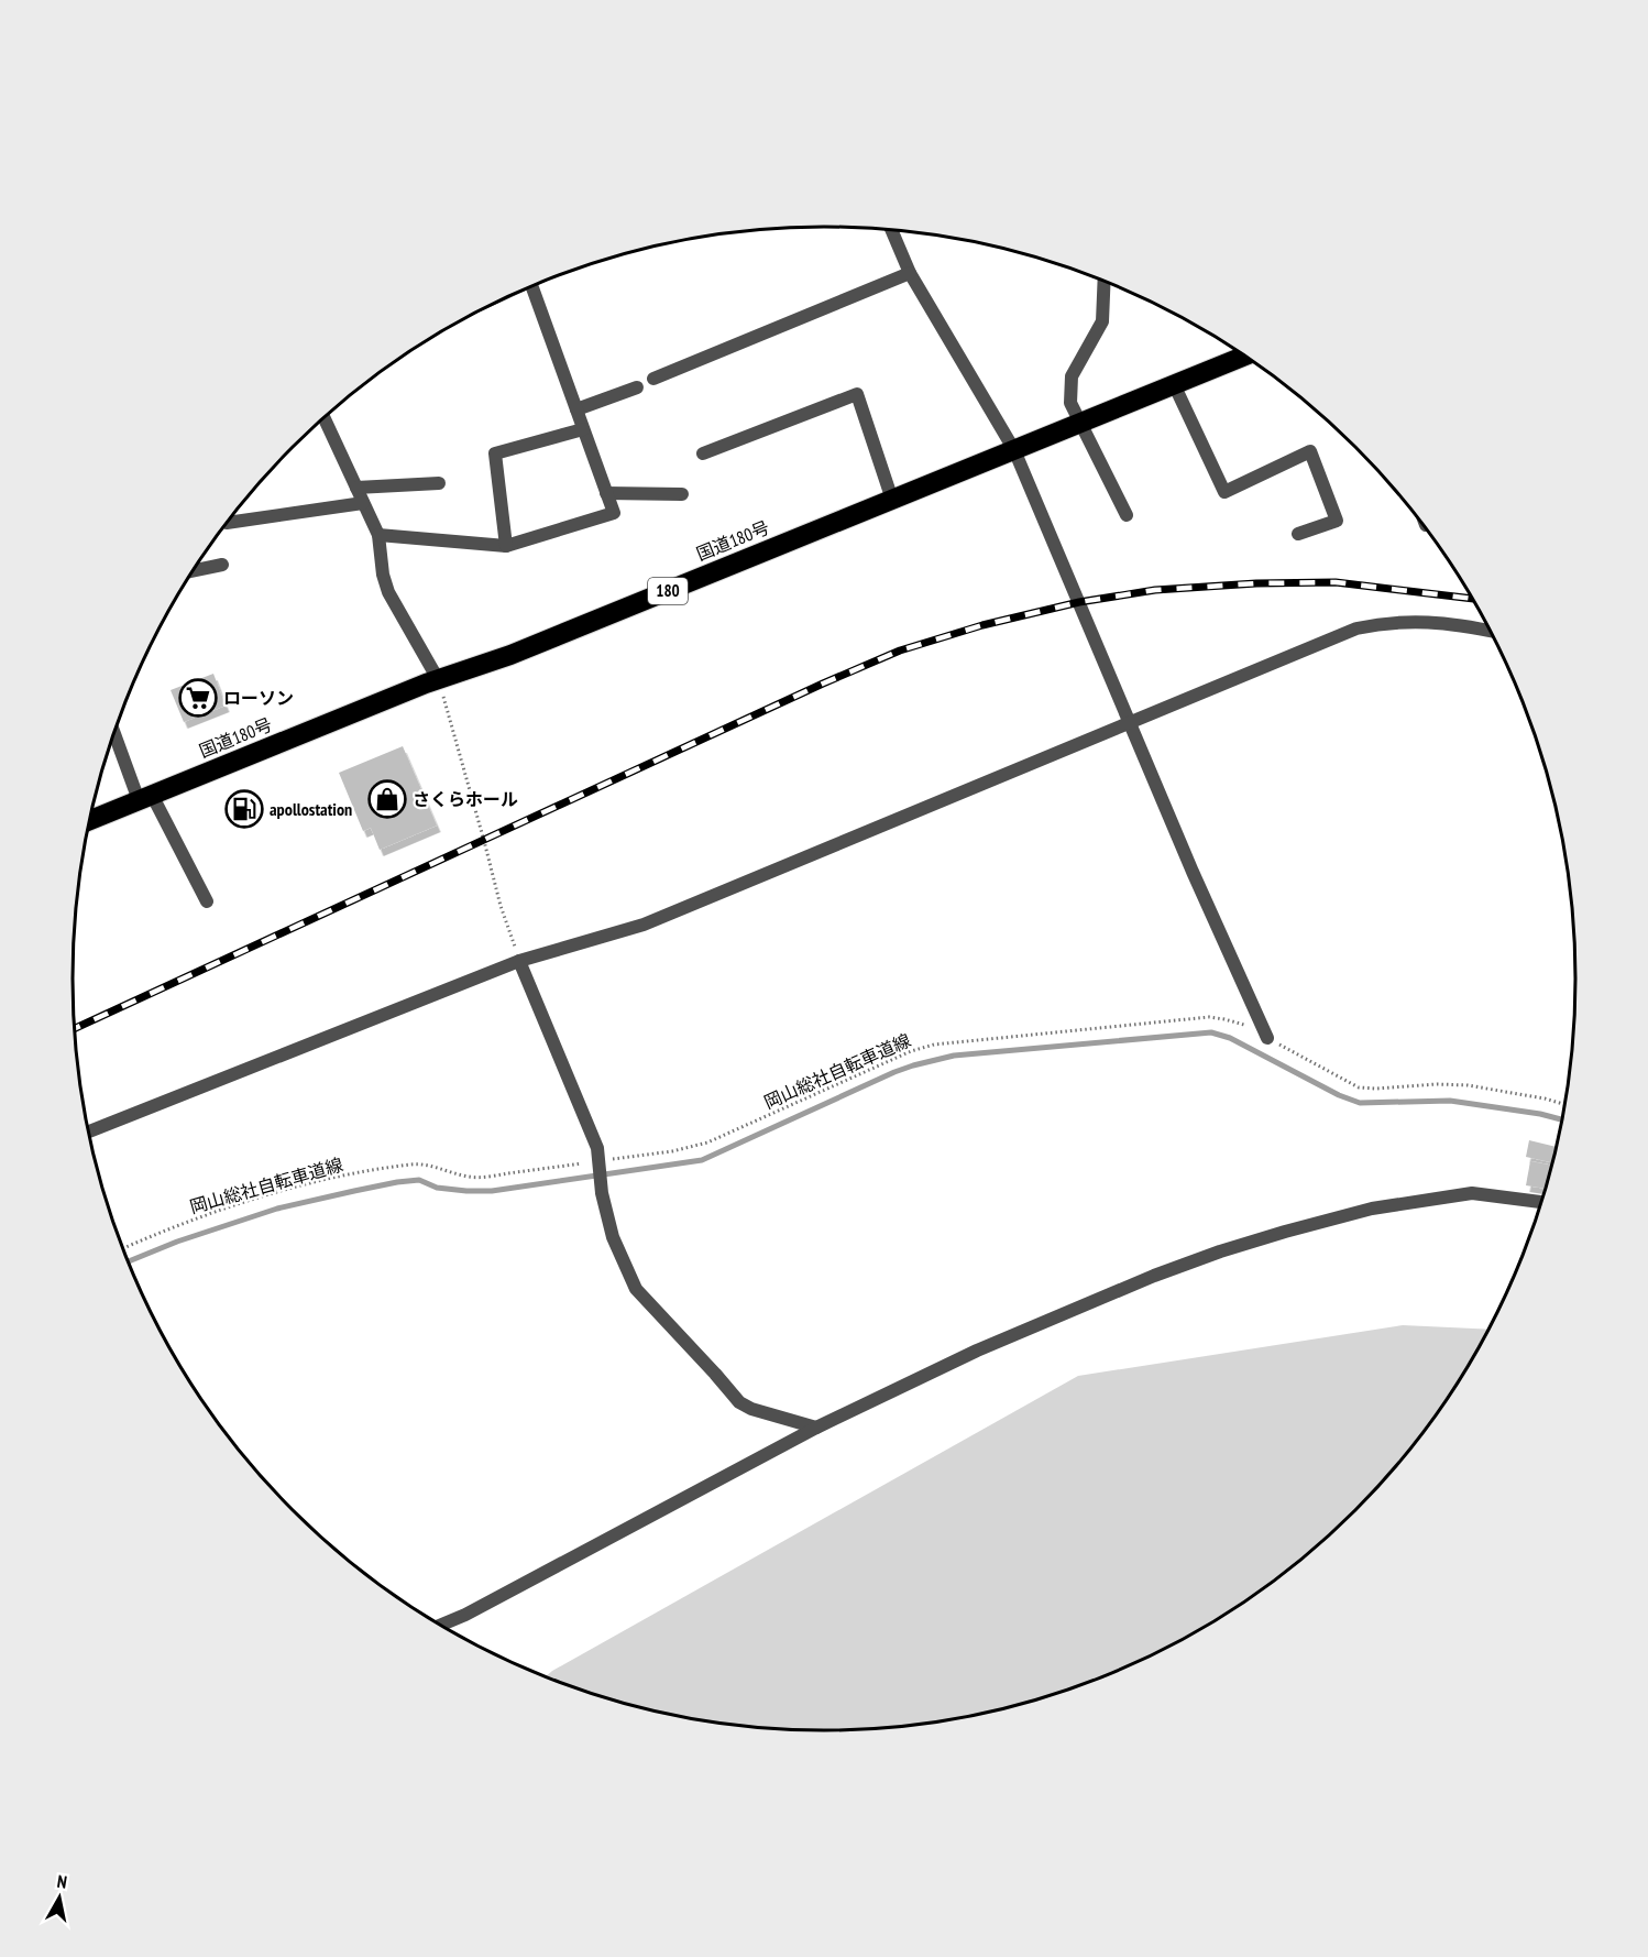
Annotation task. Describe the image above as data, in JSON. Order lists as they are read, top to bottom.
{
  "streets": {
    "highway": ["国道180号", "180"],
    "path": ["岡山総社自転車道線"]
  },
  "places": {
    "supermarket": ["ローソン"],
    "shop": ["さくらホール"],
    "fuel station": ["apollostation"]
  },
  "north": "top"
}
